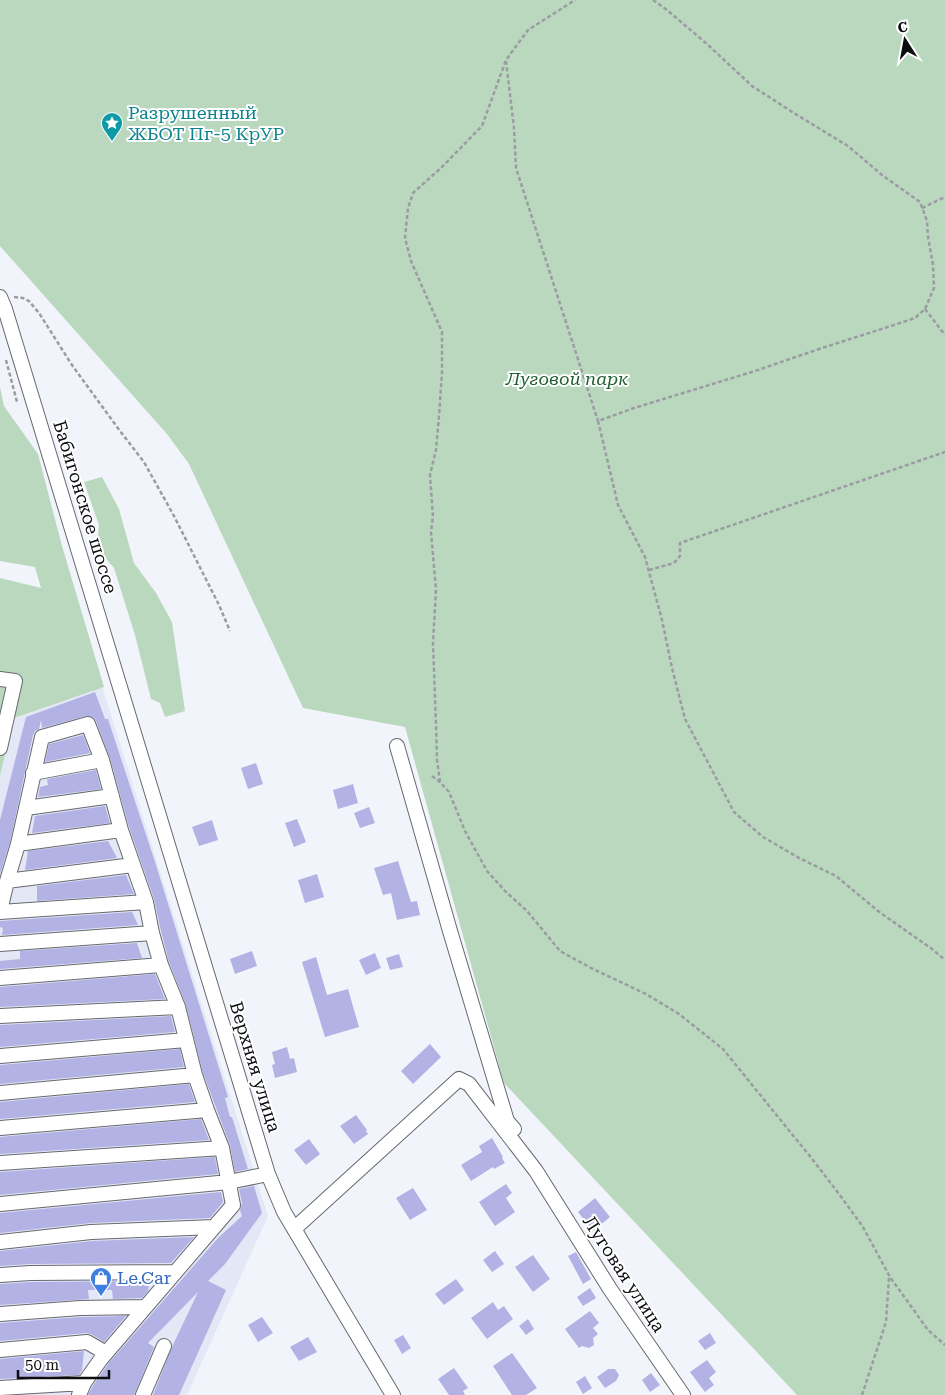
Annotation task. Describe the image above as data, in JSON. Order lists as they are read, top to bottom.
{
  "streets": {
    "street": ["Бабигонское шоссе", "Верхняя улица", "Луговая улица"]
  },
  "crossings": [
    ["Бабигонское шоссе", "Верхняя улица"],
    ["Верхняя улица", "Луговая улица"]
  ],
  "parks": ["Луговой парк"],
  "places": {
    "place": ["Разрушенный ЖБОТ Пг-5 КрУР"],
    "shop": ["Le.Car"]
  },
  "scale_bar": "50 m",
  "north": "top"
}
